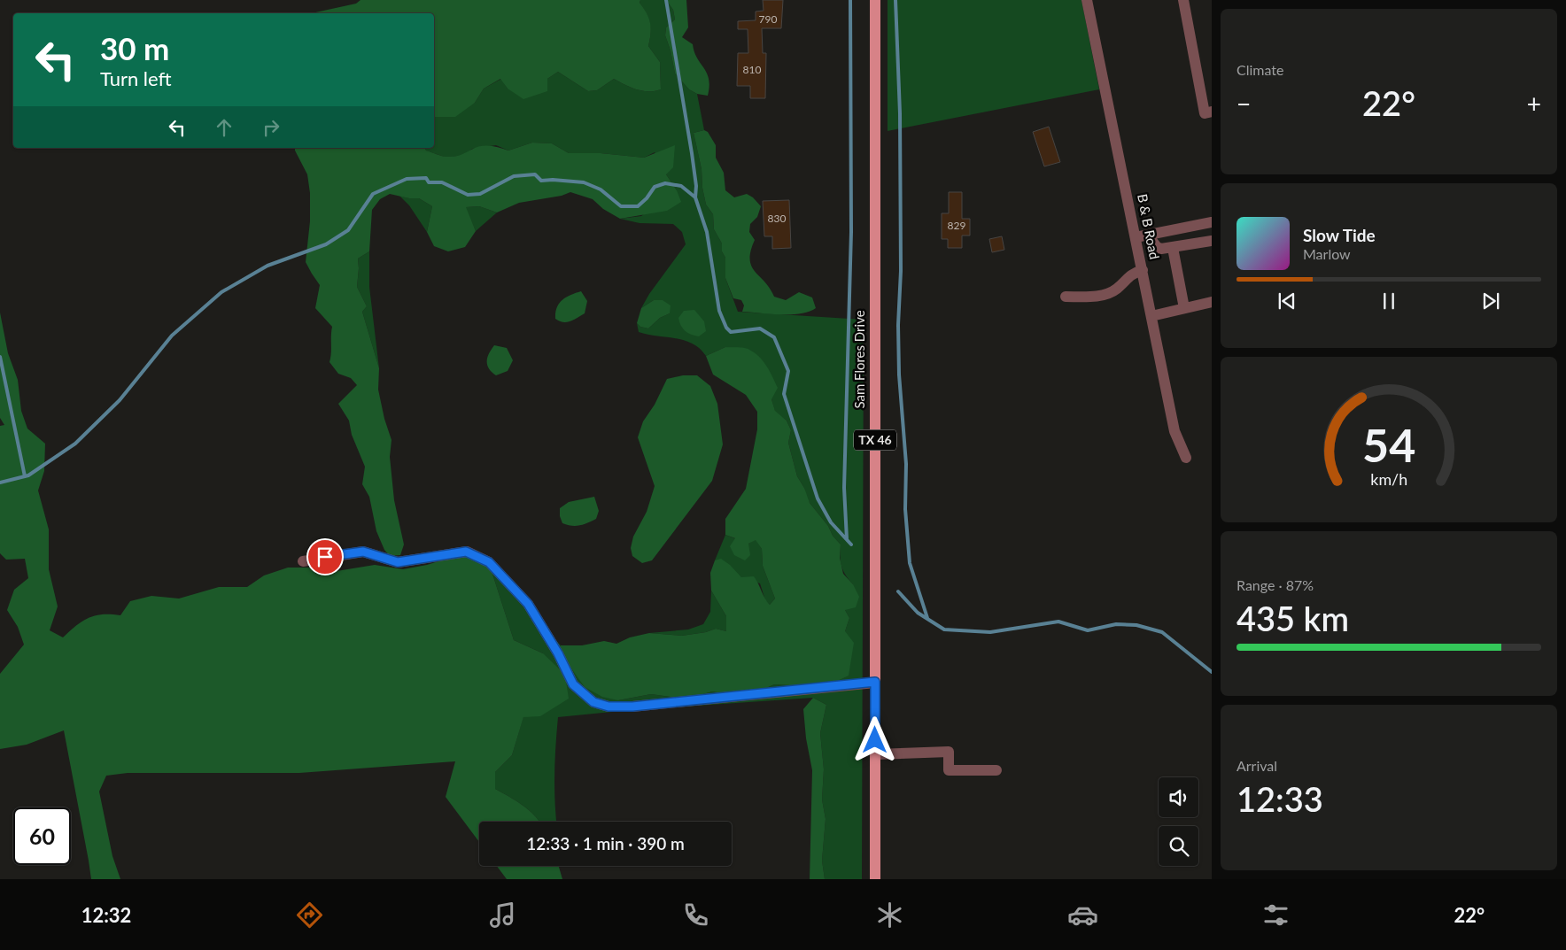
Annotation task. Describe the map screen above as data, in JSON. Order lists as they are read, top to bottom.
{
  "streets": {
    "main road": ["Sam Flores Drive", "TX 46"],
    "street": ["B & B Road"]
  },
  "house_numbers": [
    "790",
    "810",
    "830",
    "829"
  ],
  "page": {
    "tile": [
      "Climate",
      ["Range · 87%", "435 km"],
      ["Arrival", "12:33"]
    ],
    "turn": ["30 m", "Turn left"],
    "heat": ["−", "22°", "+"],
    "song": ["Slow Tide", "Marlow"],
    "limit": "60",
    "trip": "12:33 · 1 min · 390 m",
    "tabs": ["12:32", "22°"],
    "gauge": ["54", "km/h"]
  }
}
